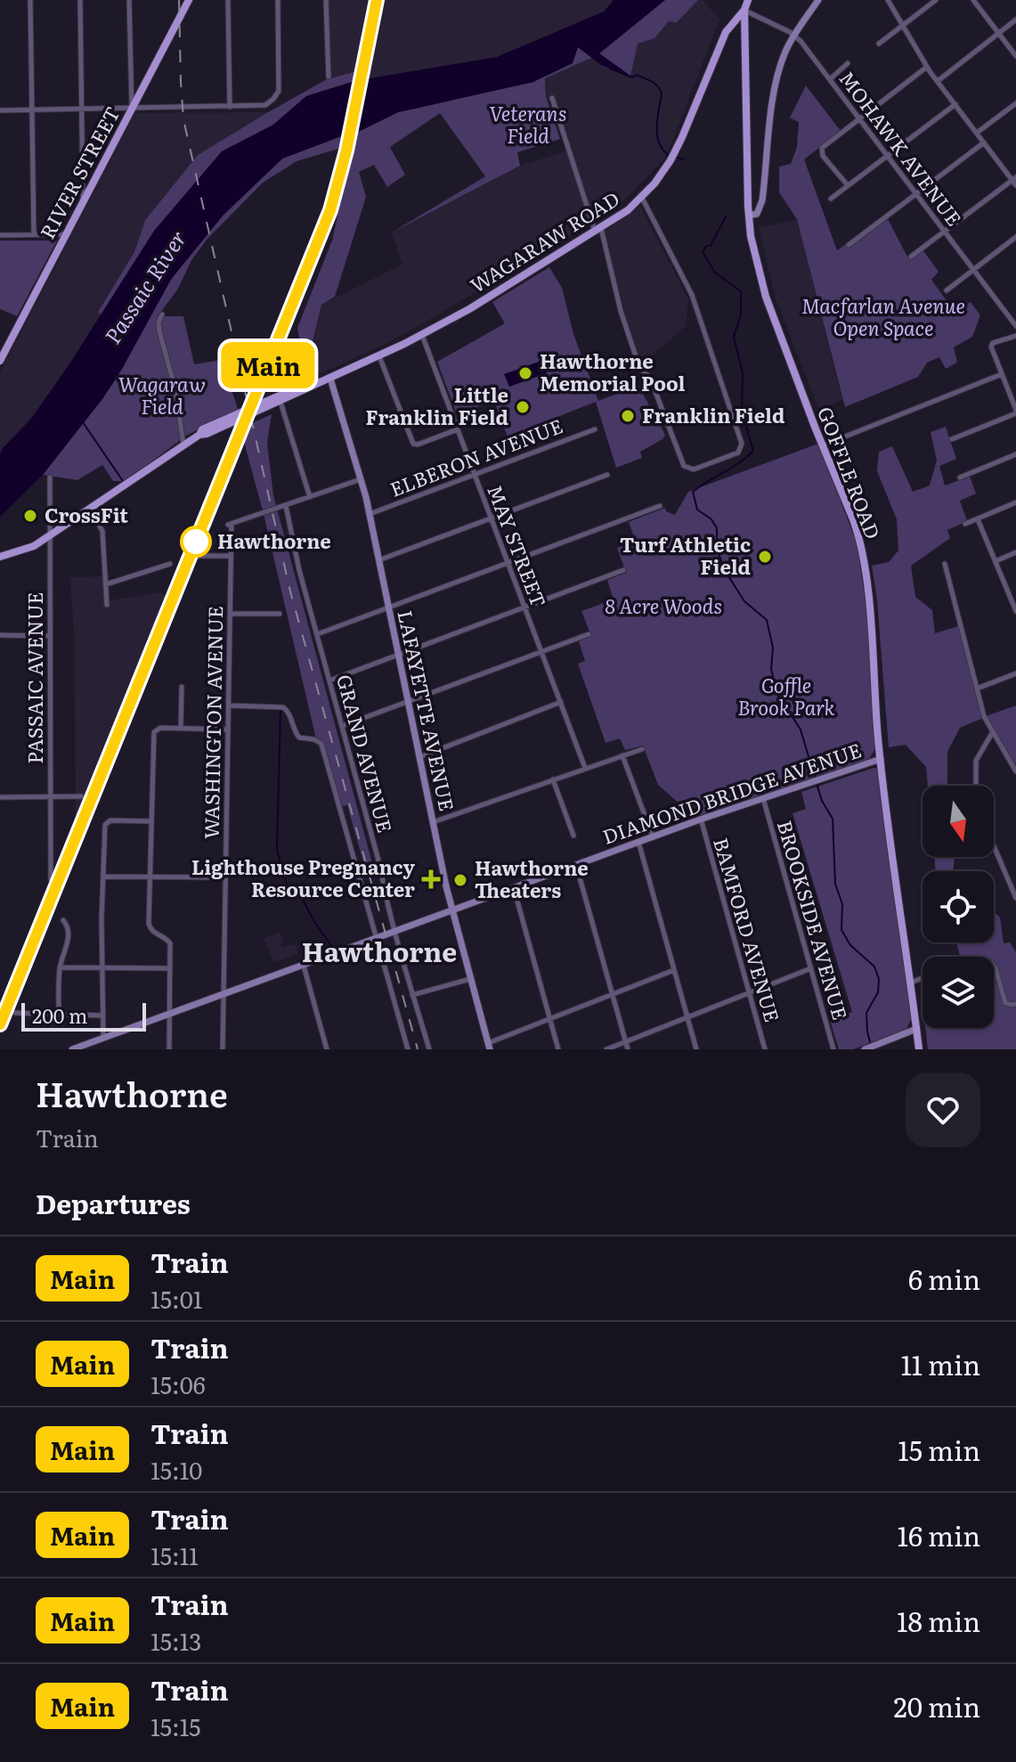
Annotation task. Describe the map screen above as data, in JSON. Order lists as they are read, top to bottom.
{
  "streets": {
    "main road": ["RIVER STREET", "WAGARAW ROAD", "GOFFLE ROAD"],
    "street": [
      "MOHAWK AVENUE",
      "ELBERON AVENUE",
      "MAY STREET",
      "PASSAIC AVENUE",
      "LAFAYETTE AVENUE",
      "WASHINGTON AVENUE",
      "GRAND AVENUE",
      "DIAMOND BRIDGE AVENUE",
      "BROOKSIDE AVENUE",
      "BAMFORD AVENUE"
    ]
  },
  "crossings": [
    ["MOHAWK AVENUE", "WAGARAW ROAD"],
    ["MOHAWK AVENUE", "GOFFLE ROAD"],
    ["WAGARAW ROAD", "GOFFLE ROAD"],
    ["WAGARAW ROAD", "MAY STREET"],
    ["WAGARAW ROAD", "PASSAIC AVENUE"],
    ["WAGARAW ROAD", "LAFAYETTE AVENUE"],
    ["ELBERON AVENUE", "MAY STREET"],
    ["ELBERON AVENUE", "LAFAYETTE AVENUE"],
    ["GOFFLE ROAD", "DIAMOND BRIDGE AVENUE"],
    ["LAFAYETTE AVENUE", "DIAMOND BRIDGE AVENUE"],
    ["WASHINGTON AVENUE", "GRAND AVENUE"],
    ["WASHINGTON AVENUE", "DIAMOND BRIDGE AVENUE"],
    ["GRAND AVENUE", "DIAMOND BRIDGE AVENUE"],
    ["DIAMOND BRIDGE AVENUE", "BROOKSIDE AVENUE"],
    ["DIAMOND BRIDGE AVENUE", "BAMFORD AVENUE"]
  ],
  "districts": ["Hawthorne"],
  "water": ["Passaic River"],
  "parks": [
    "Veterans Field",
    "Macfarlan Avenue Open Space",
    "Wagaraw Field",
    "8 Acre Woods",
    "Goffle Brook Park"
  ],
  "places": {
    "other": [
      "Hawthorne Memorial Pool",
      "Little Franklin Field",
      "Franklin Field",
      "CrossFit",
      "Hawthorne",
      "Turf Athletic Field",
      "Hawthorne Theaters"
    ],
    "health": ["Lighthouse Pregnancy Resource Center"]
  },
  "scale_bar": "200 m",
  "north": "bottom",
  "page": {
    "on_map": "Main",
    "scale": "200 m",
    "heading": [
      ["Hawthorne", "Train"],
      "Departures"
    ],
    "list": [
      {
        "mark": "Main",
        "name": "Train",
        "note": "15:01",
        "value": "6 min"
      },
      {
        "mark": "Main",
        "name": "Train",
        "note": "15:06",
        "value": "11 min"
      },
      {
        "mark": "Main",
        "name": "Train",
        "note": "15:10",
        "value": "15 min"
      },
      {
        "mark": "Main",
        "name": "Train",
        "note": "15:11",
        "value": "16 min"
      },
      {
        "mark": "Main",
        "name": "Train",
        "note": "15:13",
        "value": "18 min"
      },
      {
        "mark": "Main",
        "name": "Train",
        "note": "15:15",
        "value": "20 min"
      }
    ]
  }
}
